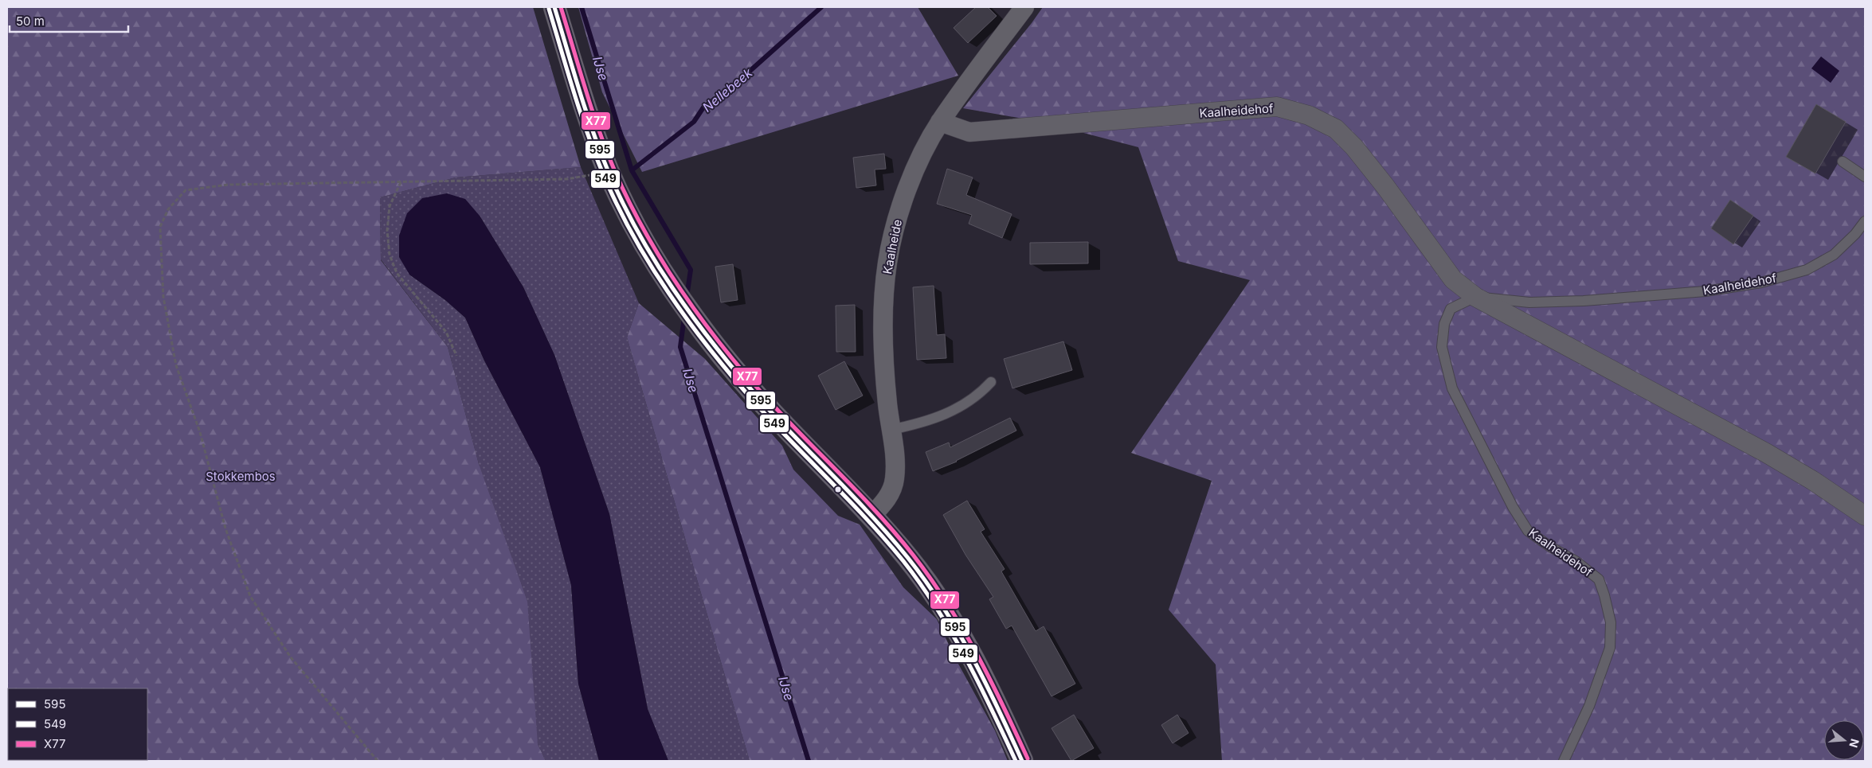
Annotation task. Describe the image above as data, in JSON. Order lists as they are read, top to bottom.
{
  "streets": {
    "street": ["Kaalheidehof", "Kaalheide"]
  },
  "crossings": [
    ["Kaalheidehof", "Kaalheide"]
  ],
  "water": ["IJse", "Nellebeek"],
  "parks": ["Stokkembos"],
  "lines": ["transit line 595", "transit line X77", "transit line 549"],
  "legend": ["595", "549", "X77"],
  "scale_bar": "50 m",
  "north": "right"
}
